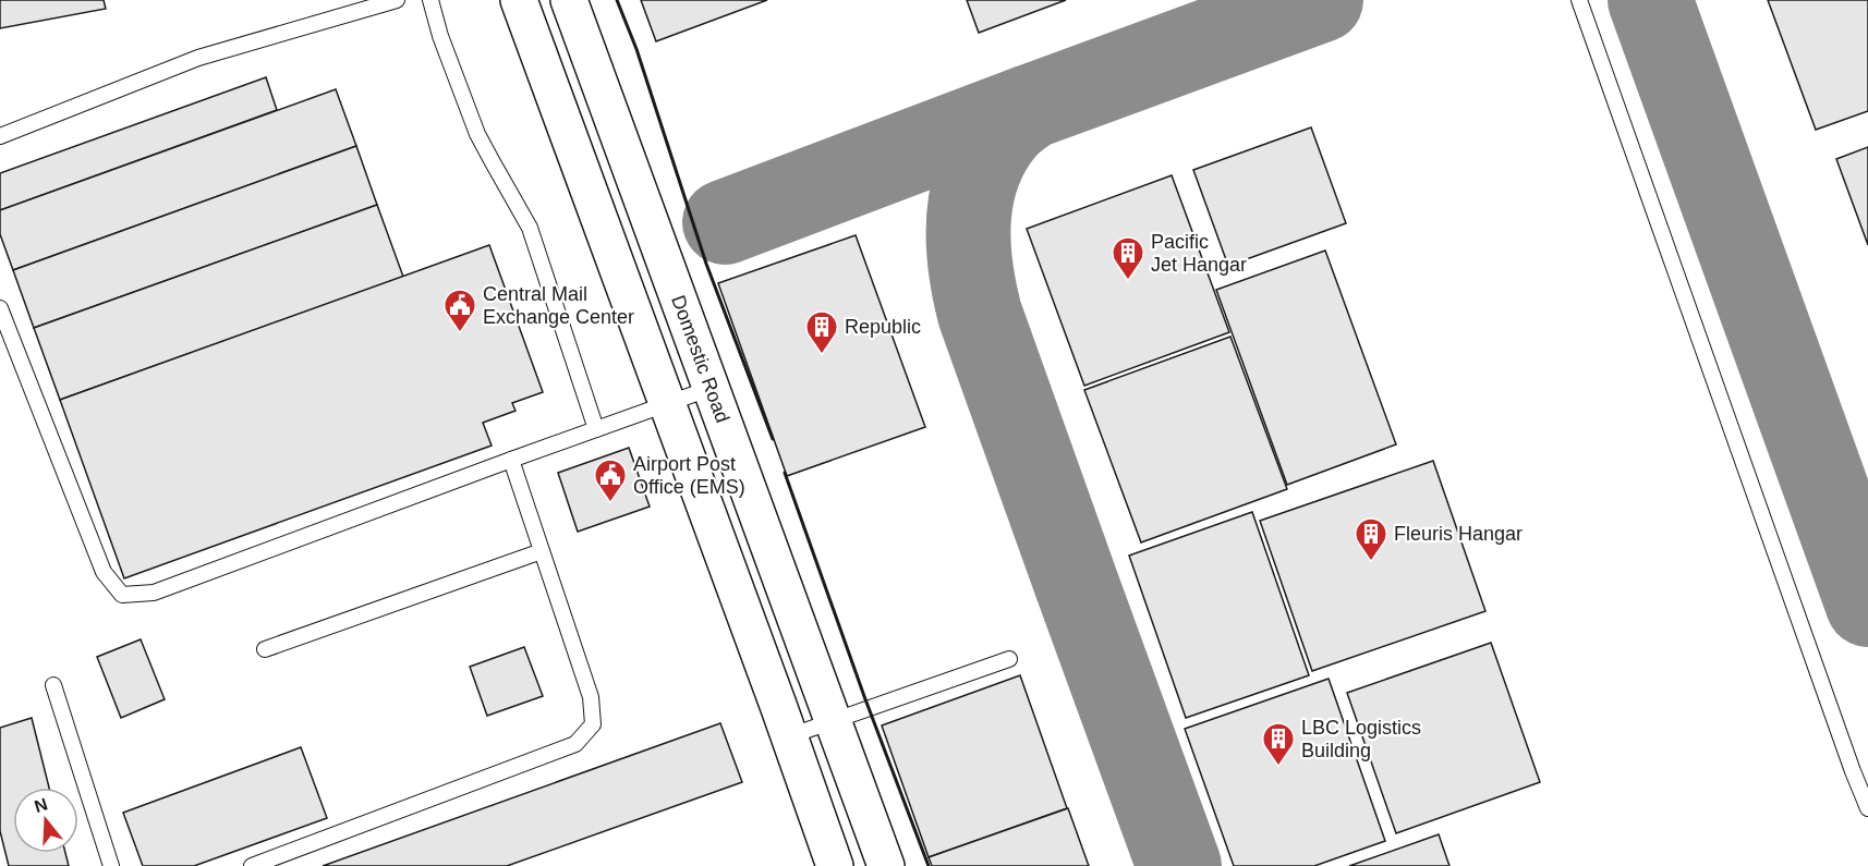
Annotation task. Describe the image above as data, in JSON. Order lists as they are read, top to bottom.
{
  "streets": {
    "main road": ["Domestic Road"]
  },
  "places": {
    "building": [
      "Pacific Jet Hangar",
      "Republic",
      "Fleuris Hangar",
      "LBC Logistics Building"
    ],
    "public building": ["Central Mail Exchange Center", "Airport Post Office (EMS)"]
  },
  "north": "top"
}
